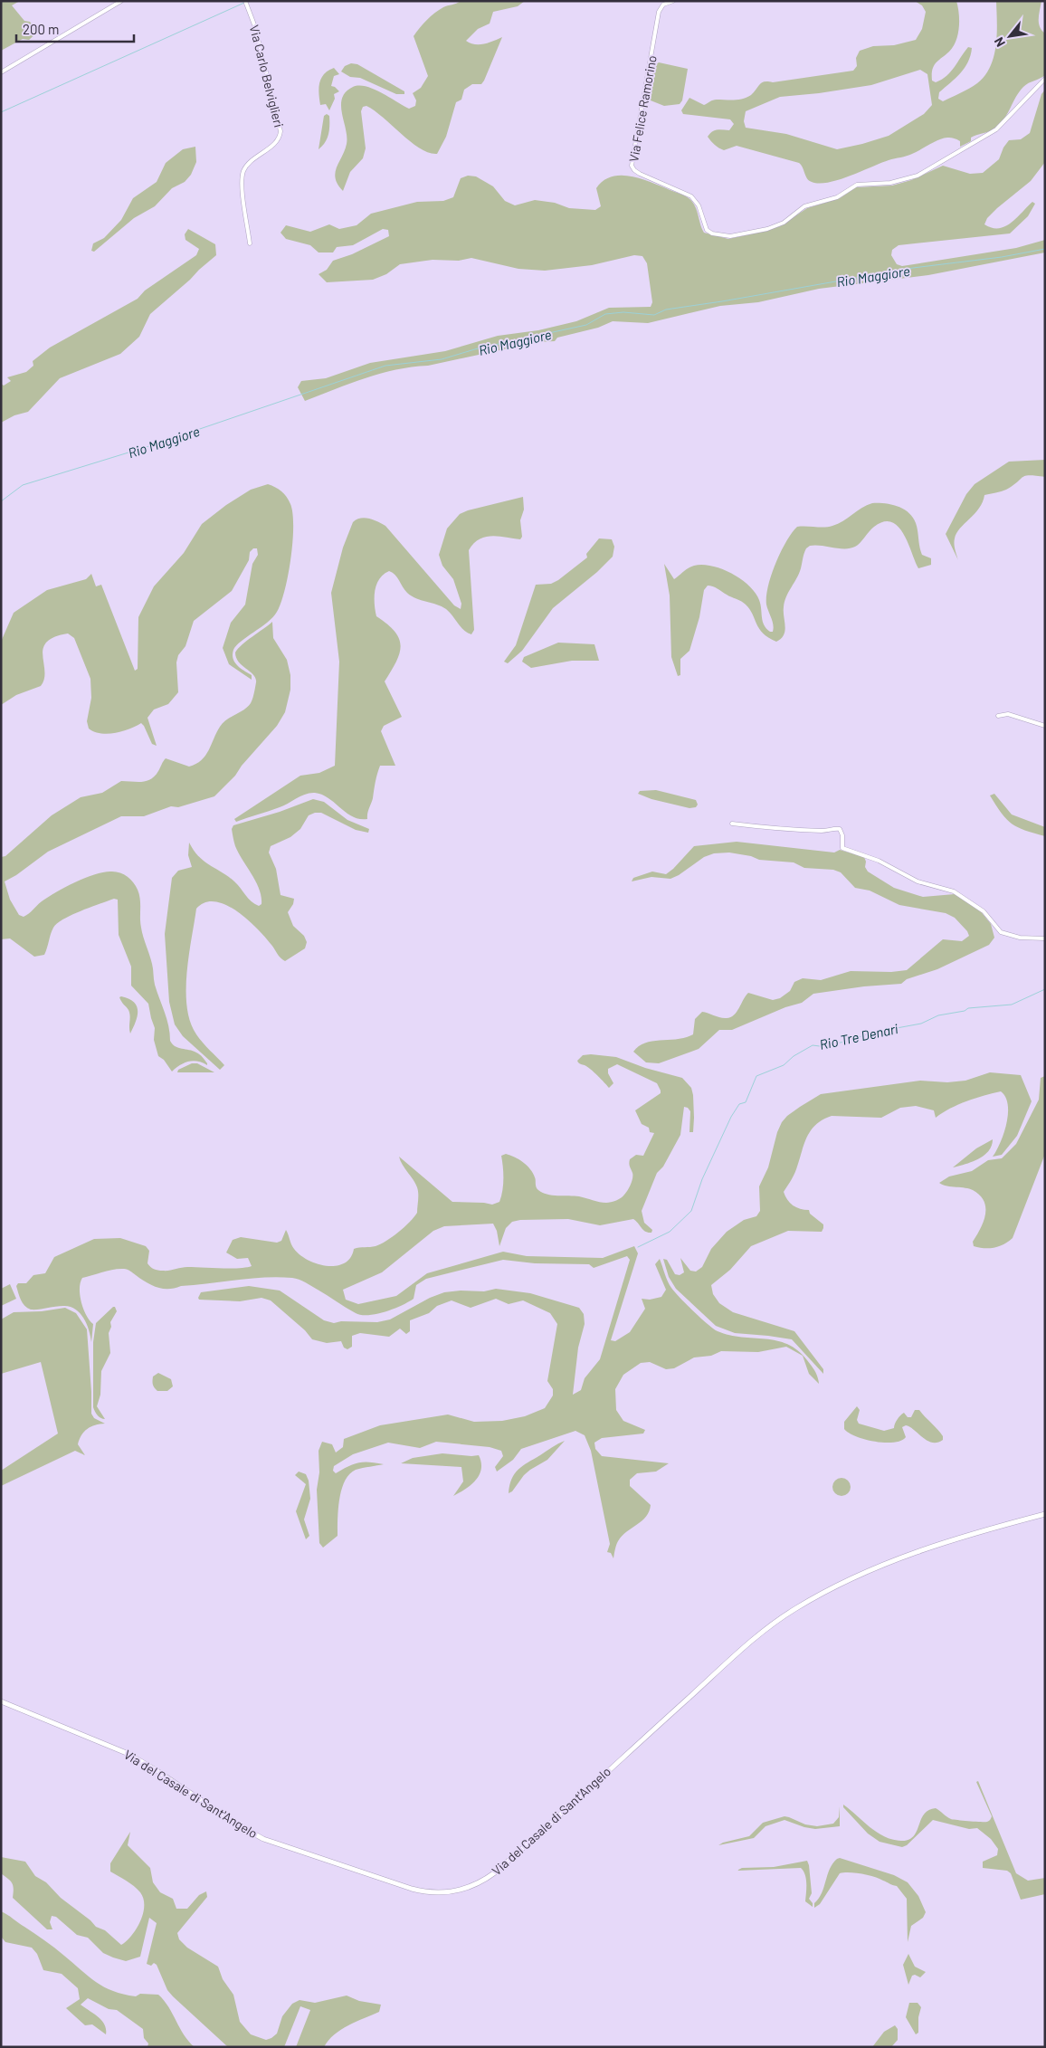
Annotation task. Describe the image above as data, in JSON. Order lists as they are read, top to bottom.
{
  "streets": {
    "main road": ["Via del Casale di Sant'Angelo"],
    "street": ["Via Carlo Belviglieri", "Via Felice Ramorino"]
  },
  "water": ["Rio Maggiore", "Rio Tre Denari"],
  "scale_bar": "200 m",
  "north": "bottom left"
}
